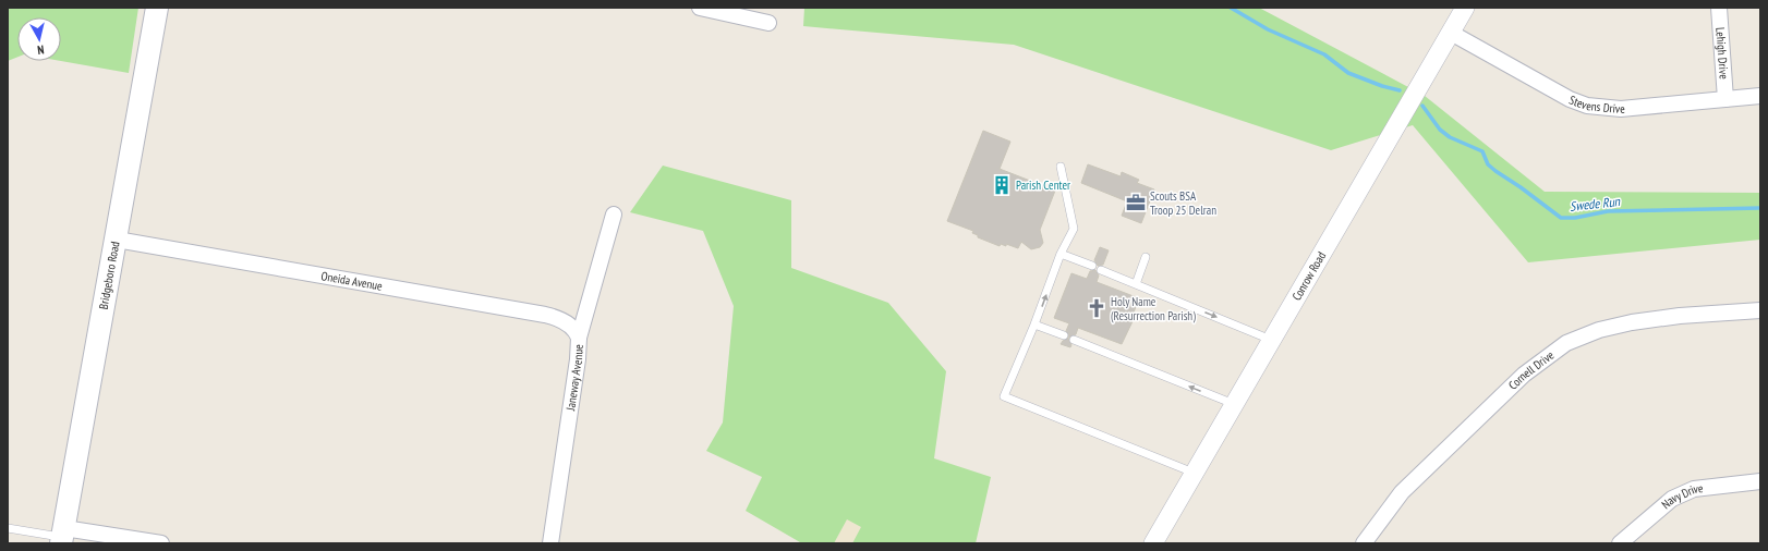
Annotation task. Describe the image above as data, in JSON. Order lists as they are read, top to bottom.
{
  "streets": {
    "main road": ["Bridgeboro Road"],
    "street": [
      "Lehigh Drive",
      "Stevens Drive",
      "Conrow Road",
      "Oneida Avenue",
      "Cornell Drive",
      "Janeway Avenue",
      "Navy Drive"
    ]
  },
  "crossings": [
    ["Lehigh Drive", "Stevens Drive"],
    ["Stevens Drive", "Conrow Road"],
    ["Bridgeboro Road", "Oneida Avenue"],
    ["Oneida Avenue", "Janeway Avenue"]
  ],
  "water": ["Swede Run"],
  "places": {
    "building": ["Parish Center"],
    "office": ["Scouts BSA Troop 25 Delran"],
    "church": ["Holy Name (Resurrection Parish)"]
  },
  "north": "bottom"
}
